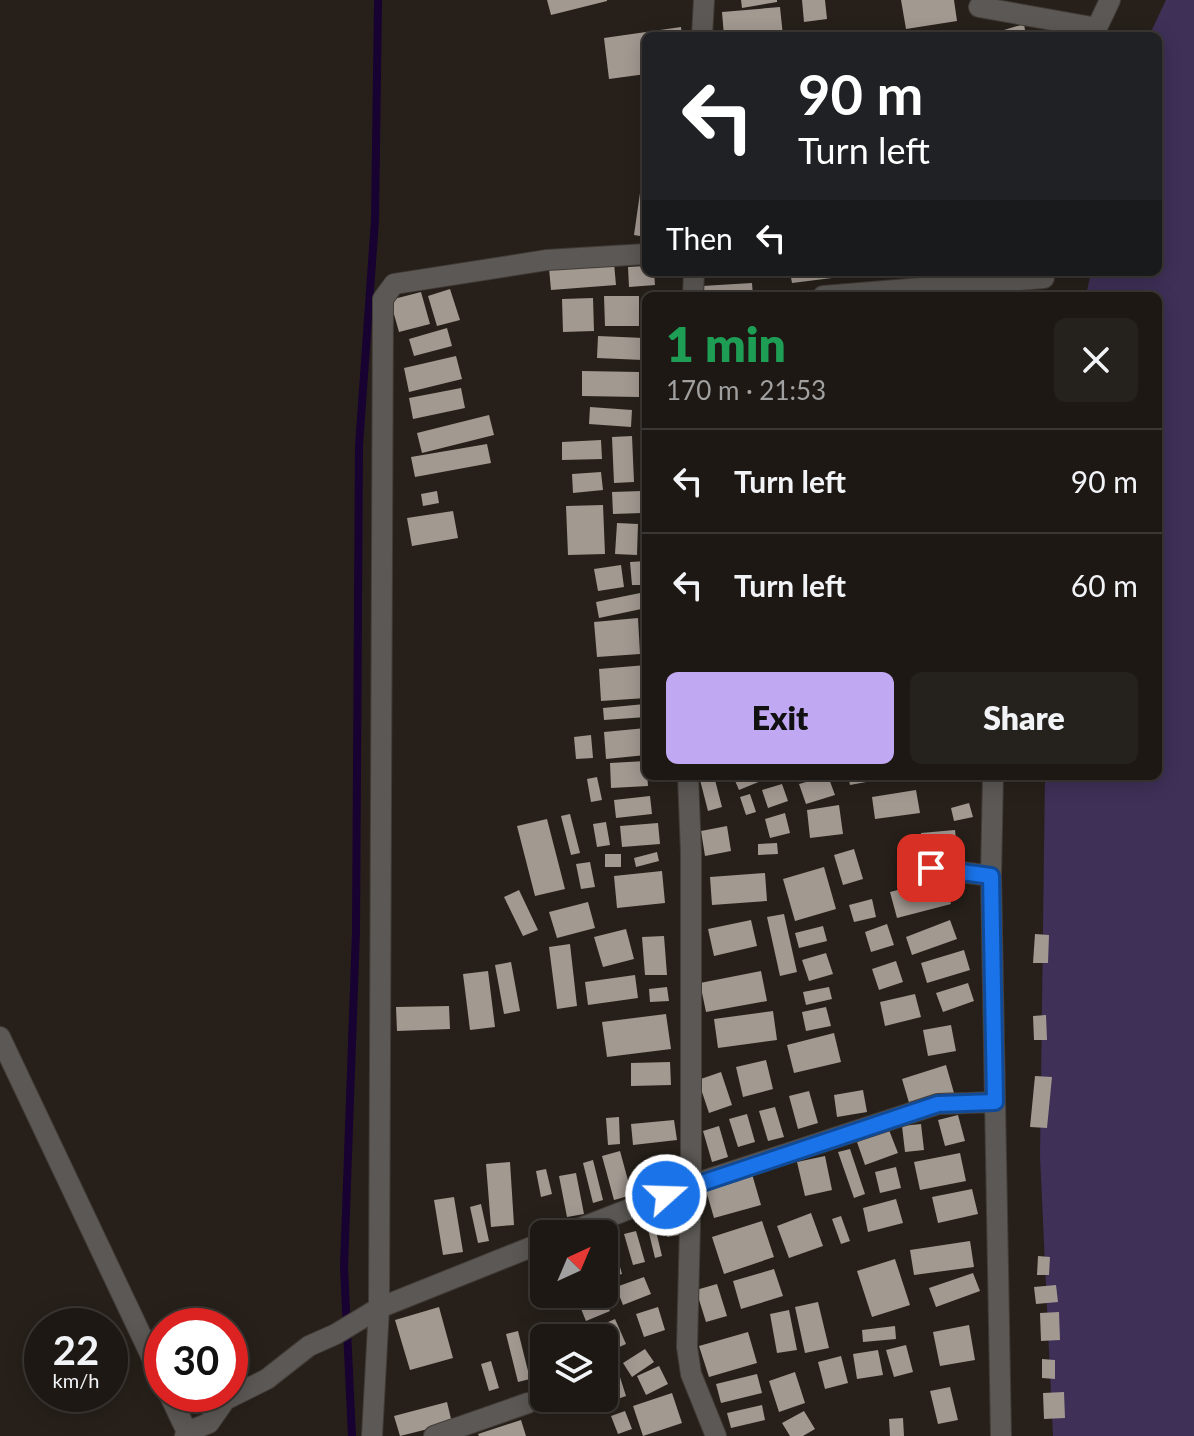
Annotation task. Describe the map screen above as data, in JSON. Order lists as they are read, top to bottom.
{
  "north": "top right",
  "page": {
    "turn": ["90 m", "Turn left"],
    "then": "Then",
    "heading": ["1 min", "170 m · 21:53"],
    "list": [
      {
        "name": "Turn left",
        "value": "90 m"
      },
      {
        "name": "Turn left",
        "value": "60 m"
      }
    ],
    "buttons": ["Exit", "Share"],
    "speed": "22 km/h",
    "limit": "30"
  }
}
